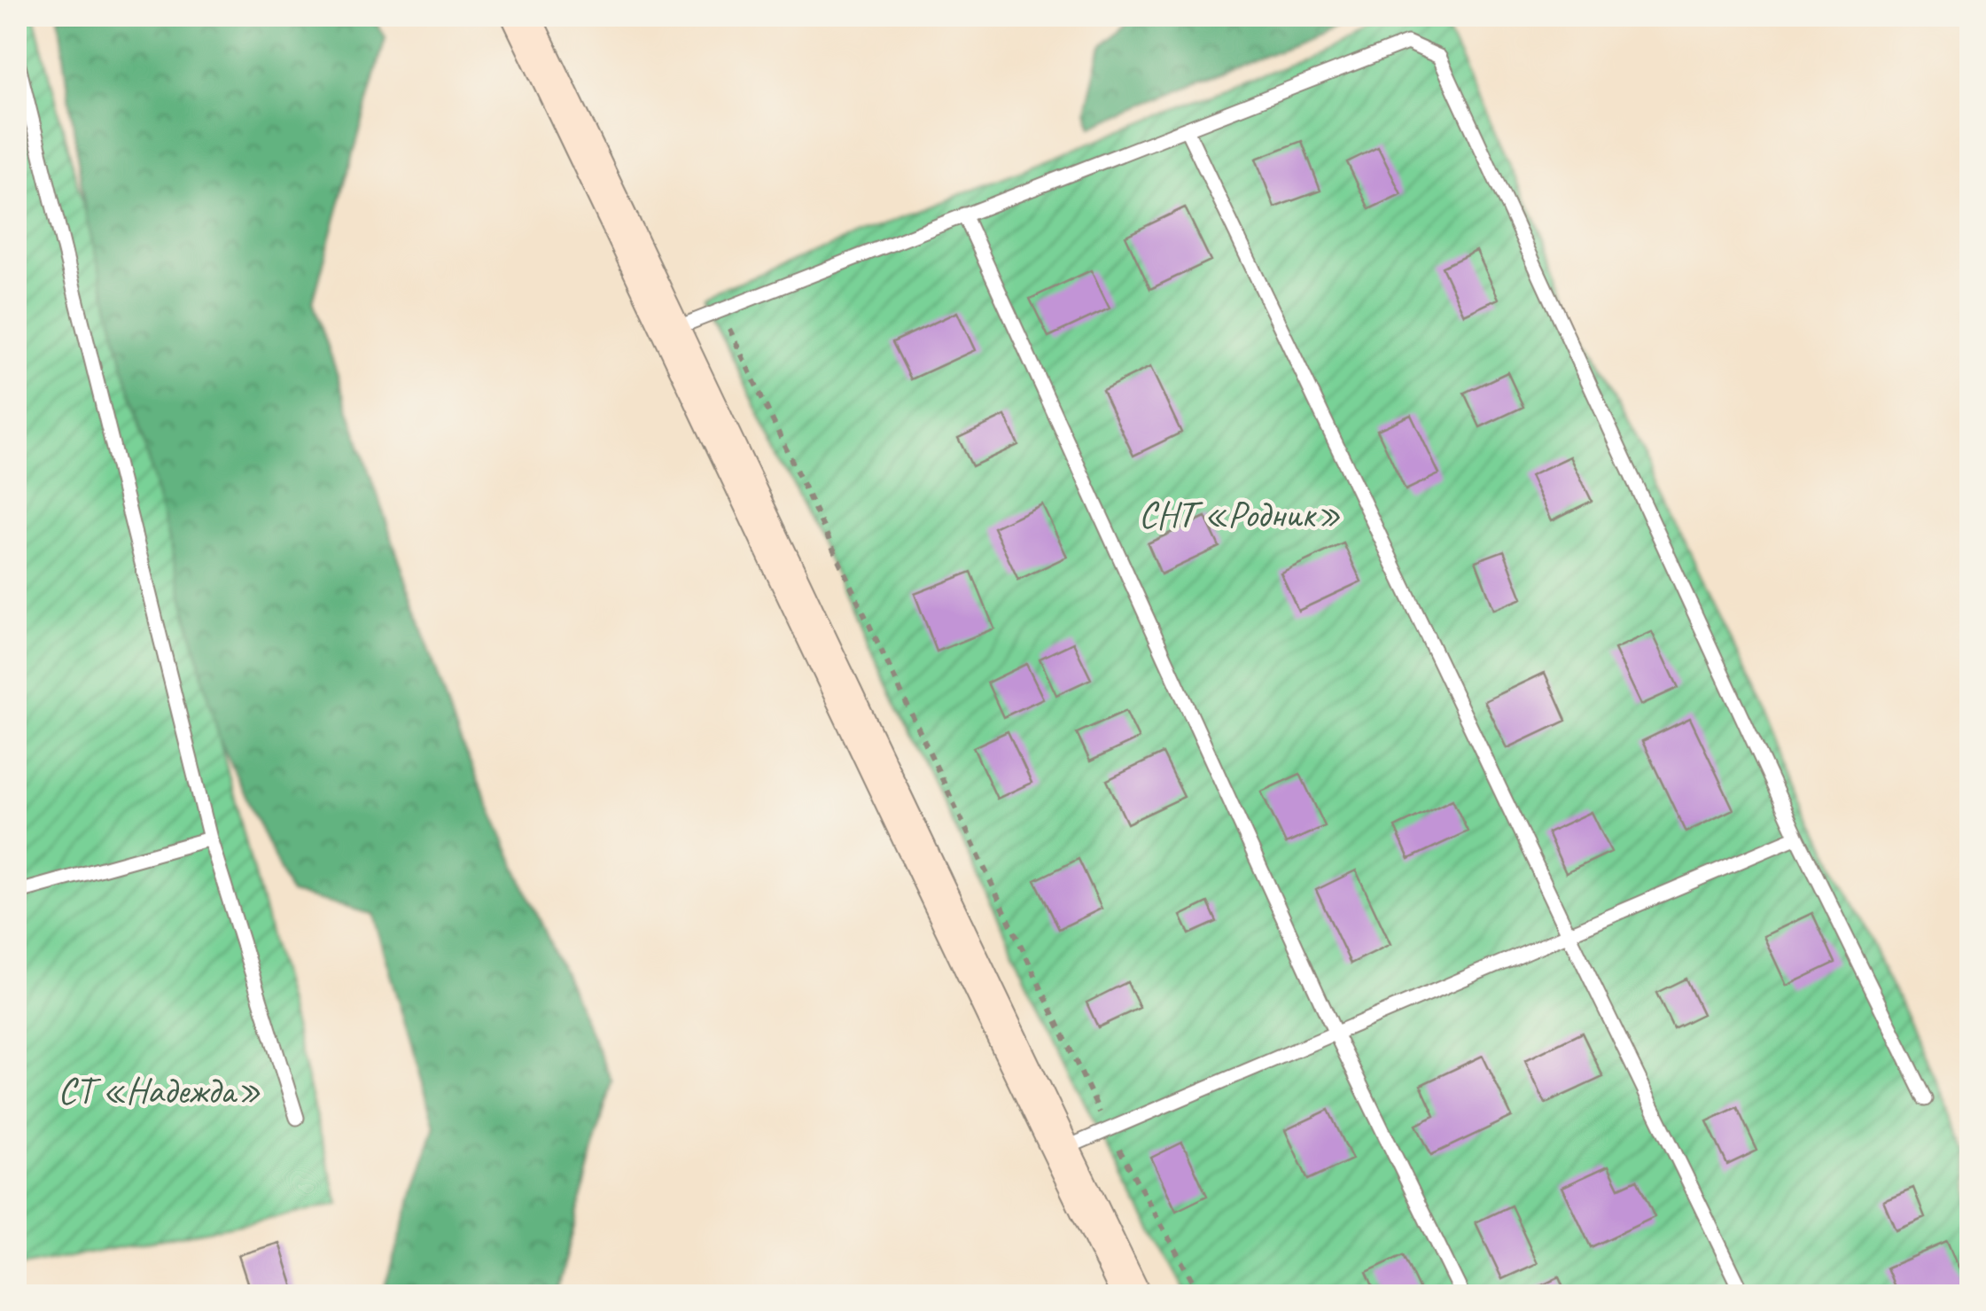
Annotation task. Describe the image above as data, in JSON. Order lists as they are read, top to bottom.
{
  "parks": ["СНТ «Родник»", "СТ «Надежда»"]
}
